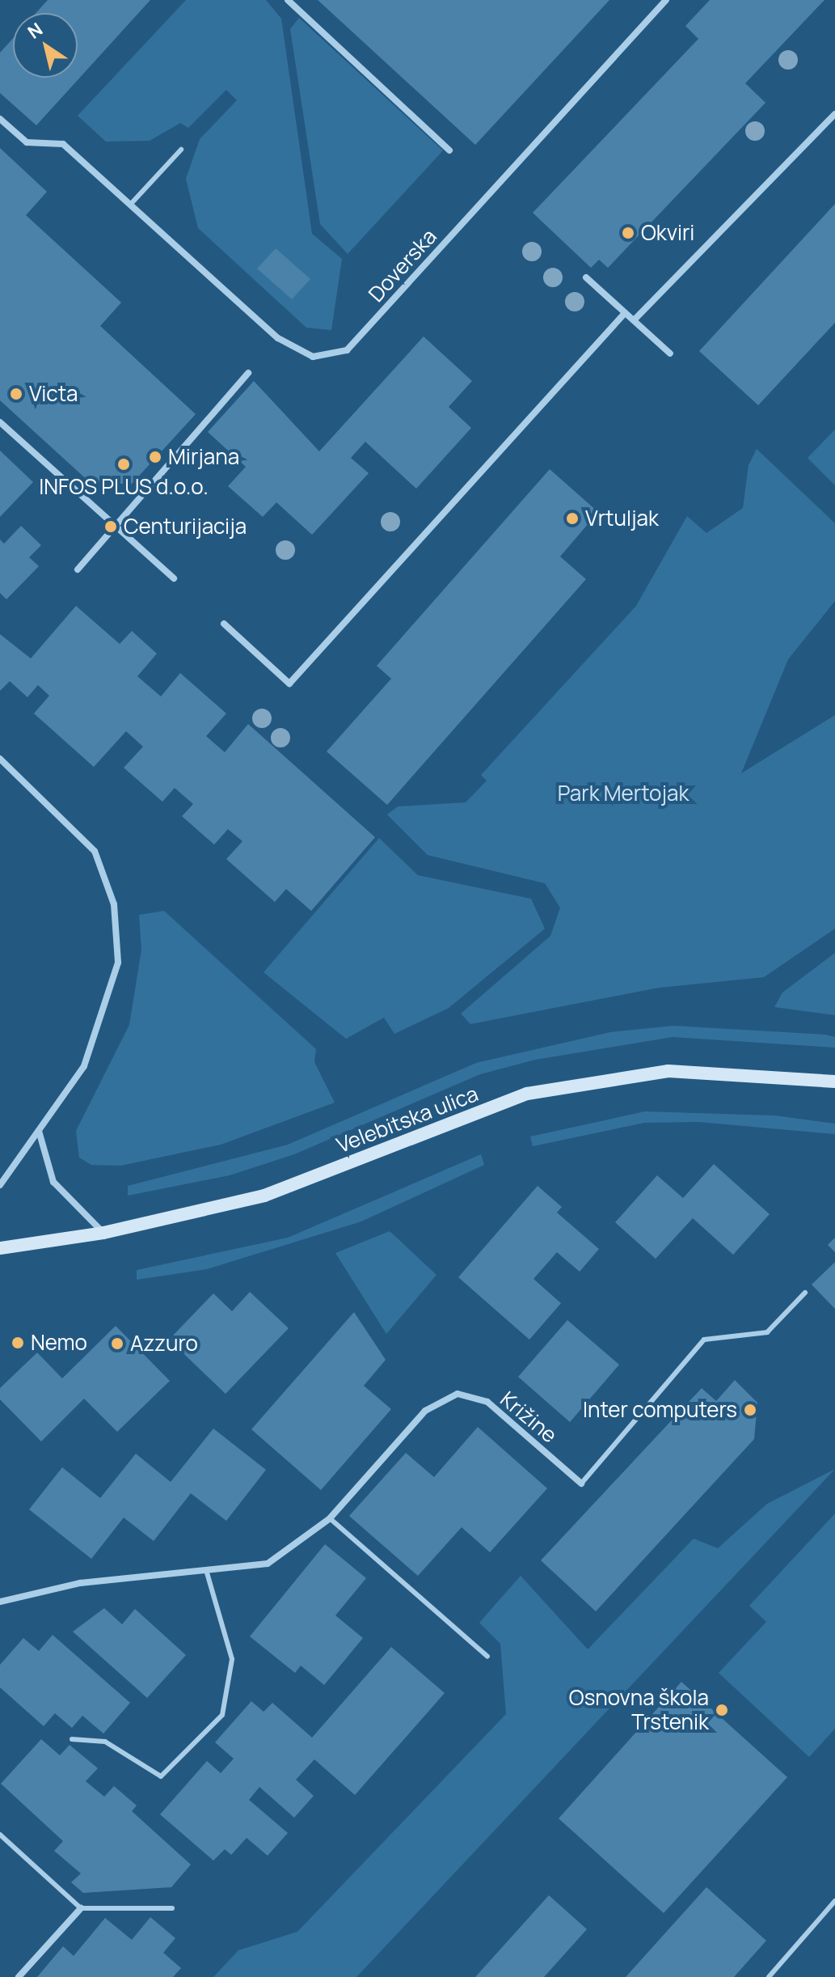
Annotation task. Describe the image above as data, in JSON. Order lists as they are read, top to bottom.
{
  "streets": {
    "street": ["Doverska", "Velebitska ulica", "Križine"]
  },
  "parks": ["Park Mertojak"],
  "places": [
    "Okviri",
    "Victa",
    "Mirjana",
    "INFOS PLUS d.o.o.",
    "Vrtuljak",
    "Centurijacija",
    "Nemo",
    "Azzuro",
    "Inter computers",
    "Osnovna škola Trstenik"
  ],
  "north": "top left"
}
